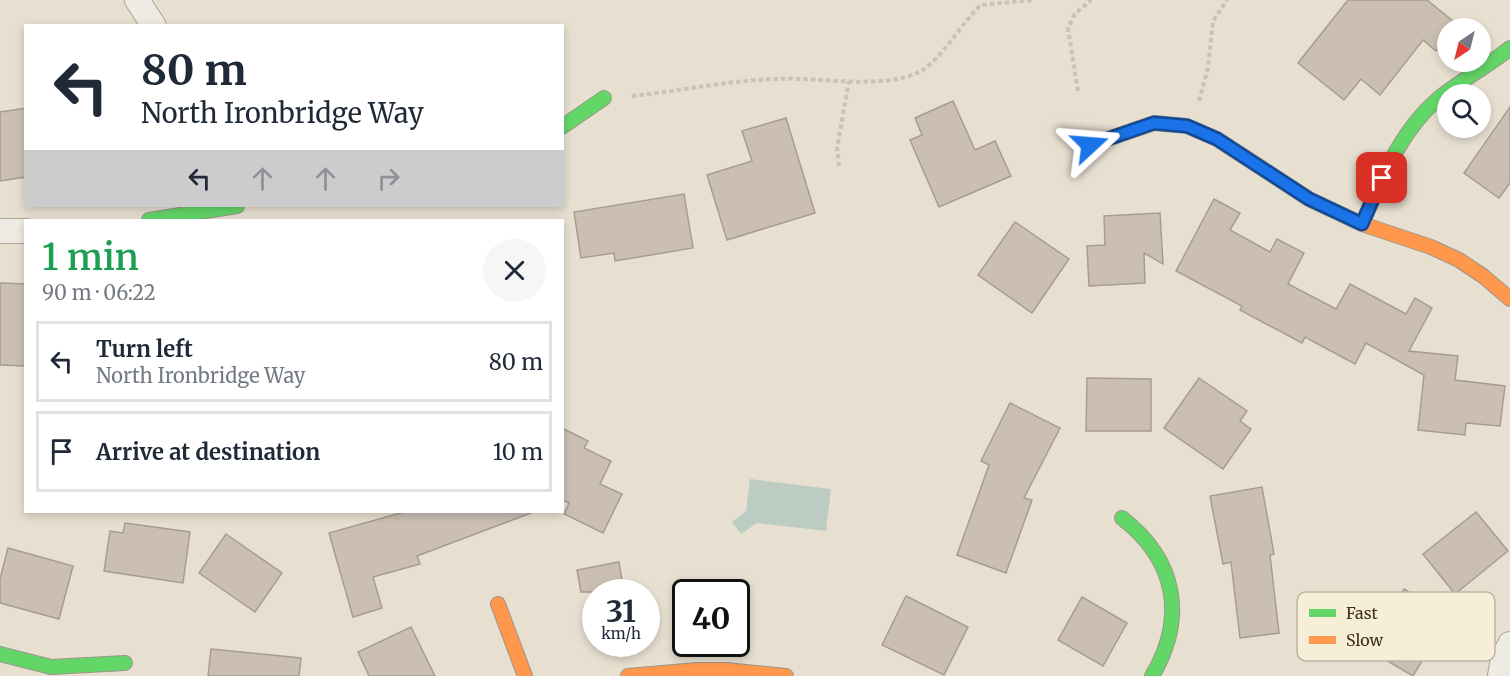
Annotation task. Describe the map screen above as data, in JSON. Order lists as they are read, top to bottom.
{
  "legend": ["Fast", "Slow"],
  "north": "bottom left",
  "page": {
    "turn": ["80 m", "North Ironbridge Way"],
    "heading": ["1 min", "90 m · 06:22"],
    "list": [
      {
        "name": "Turn left",
        "note": "North Ironbridge Way",
        "value": "80 m"
      },
      {
        "name": "Arrive at destination",
        "value": "10 m"
      }
    ],
    "speed": "31 km/h",
    "limit": "40"
  }
}
